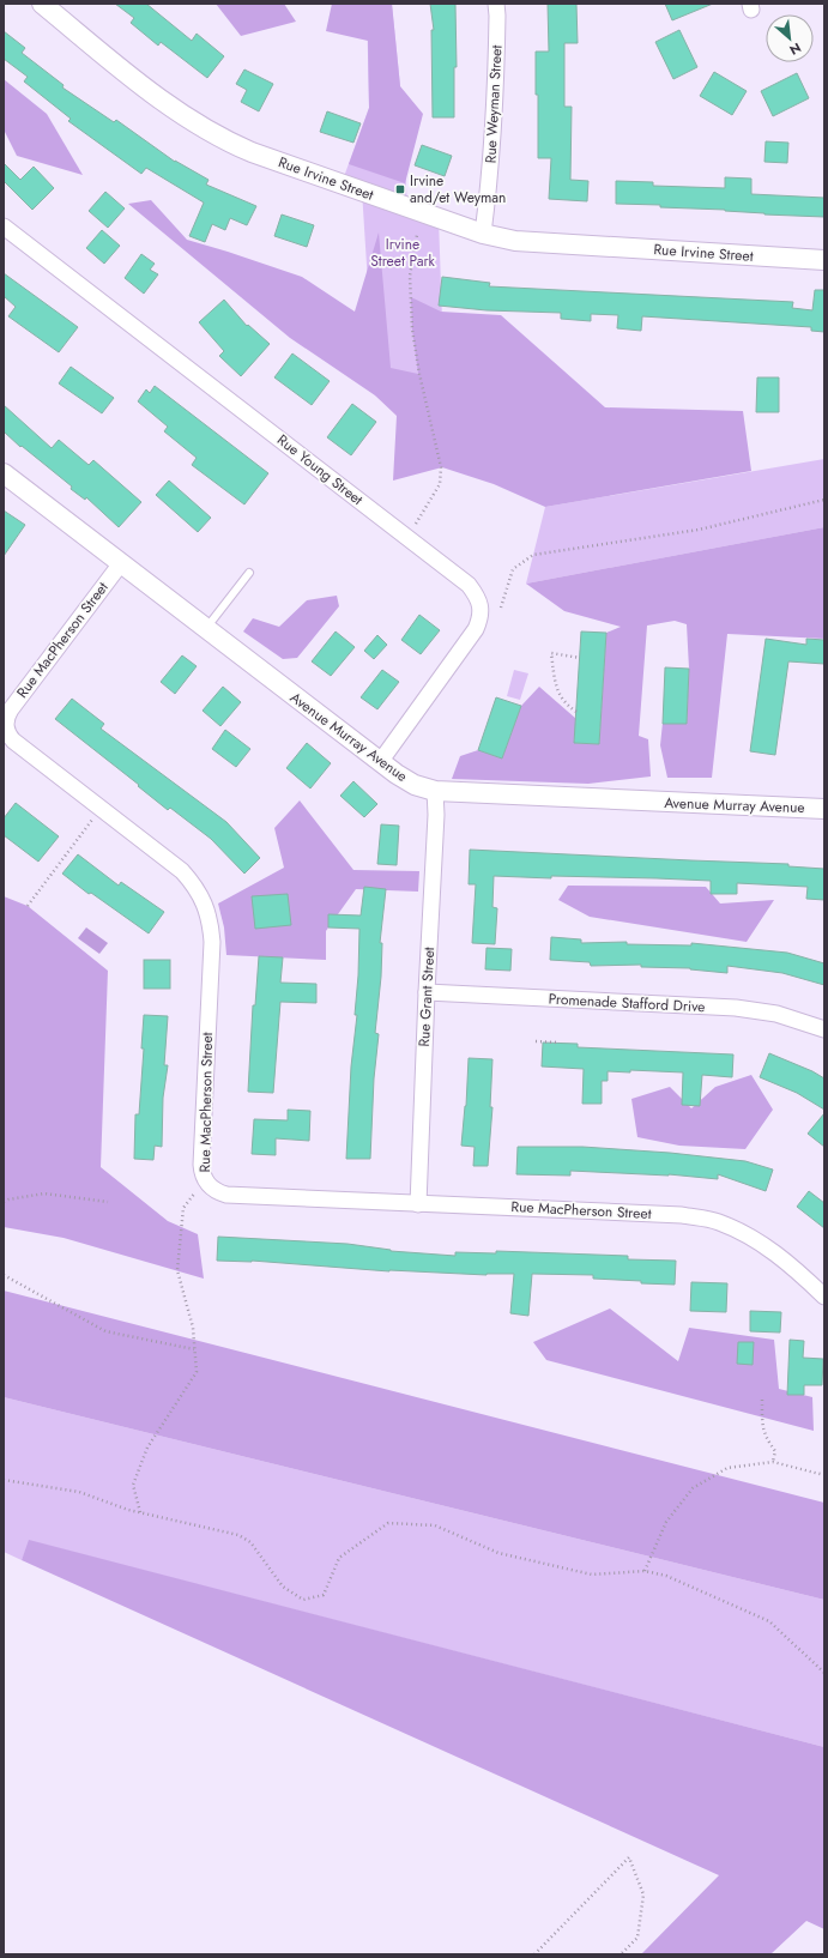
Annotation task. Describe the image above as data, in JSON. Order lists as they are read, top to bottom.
{
  "streets": {
    "street": [
      "Rue Weyman Street",
      "Rue Irvine Street",
      "Rue Young Street",
      "Rue MacPherson Street",
      "Avenue Murray Avenue",
      "Rue Grant Street",
      "Promenade Stafford Drive"
    ]
  },
  "crossings": [
    ["Rue Weyman Street", "Rue Irvine Street"],
    ["Rue Young Street", "Avenue Murray Avenue"],
    ["Rue MacPherson Street", "Avenue Murray Avenue"],
    ["Rue MacPherson Street", "Rue Grant Street"],
    ["Avenue Murray Avenue", "Rue Grant Street"],
    ["Rue Grant Street", "Promenade Stafford Drive"]
  ],
  "parks": ["Irvine Street Park"],
  "places": {
    "transit": ["Irvine and/et Weyman"]
  },
  "north": "bottom right"
}
